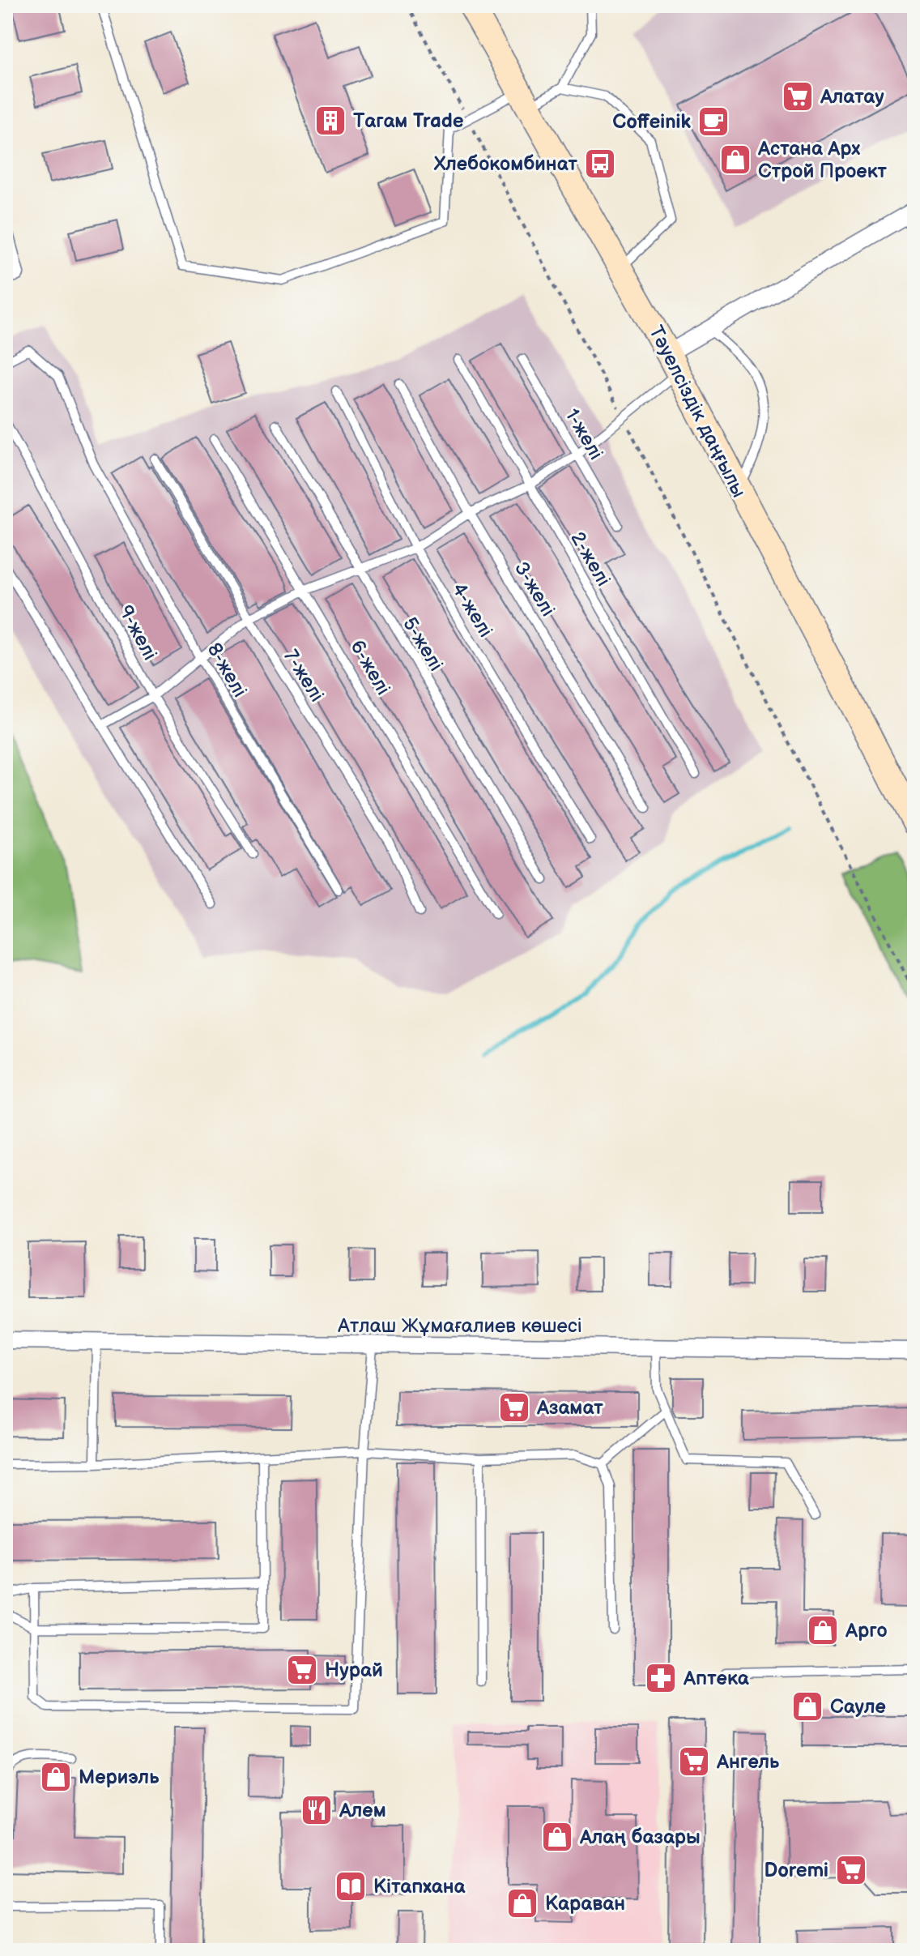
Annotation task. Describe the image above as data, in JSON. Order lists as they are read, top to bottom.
{
  "streets": {
    "street": ["Тәуелсіздік даңғылы", "Атлаш Жұмағалиев көшесі"],
    "lane": [
      "1-желі",
      "2-желі",
      "3-желі",
      "4-желі",
      "9-желі",
      "5-желі",
      "6-желі",
      "8-желі",
      "7-желі"
    ]
  },
  "places": {
    "supermarket": [
      "Алатау",
      "Азамат",
      "Нурай",
      "Ангель",
      "Doremi"
    ],
    "building": ["Тагам Trade"],
    "cafe": ["Coffeinik"],
    "shop": [
      "Астана Арх Строй Проект",
      "Арго",
      "Сауле",
      "Мериэль",
      "Алаң базары",
      "Караван"
    ],
    "bus stop": ["Хлебокомбинат"],
    "pharmacy": ["Аптека"],
    "restaurant": ["Алем"],
    "library": ["Кітапxана"]
  }
}
